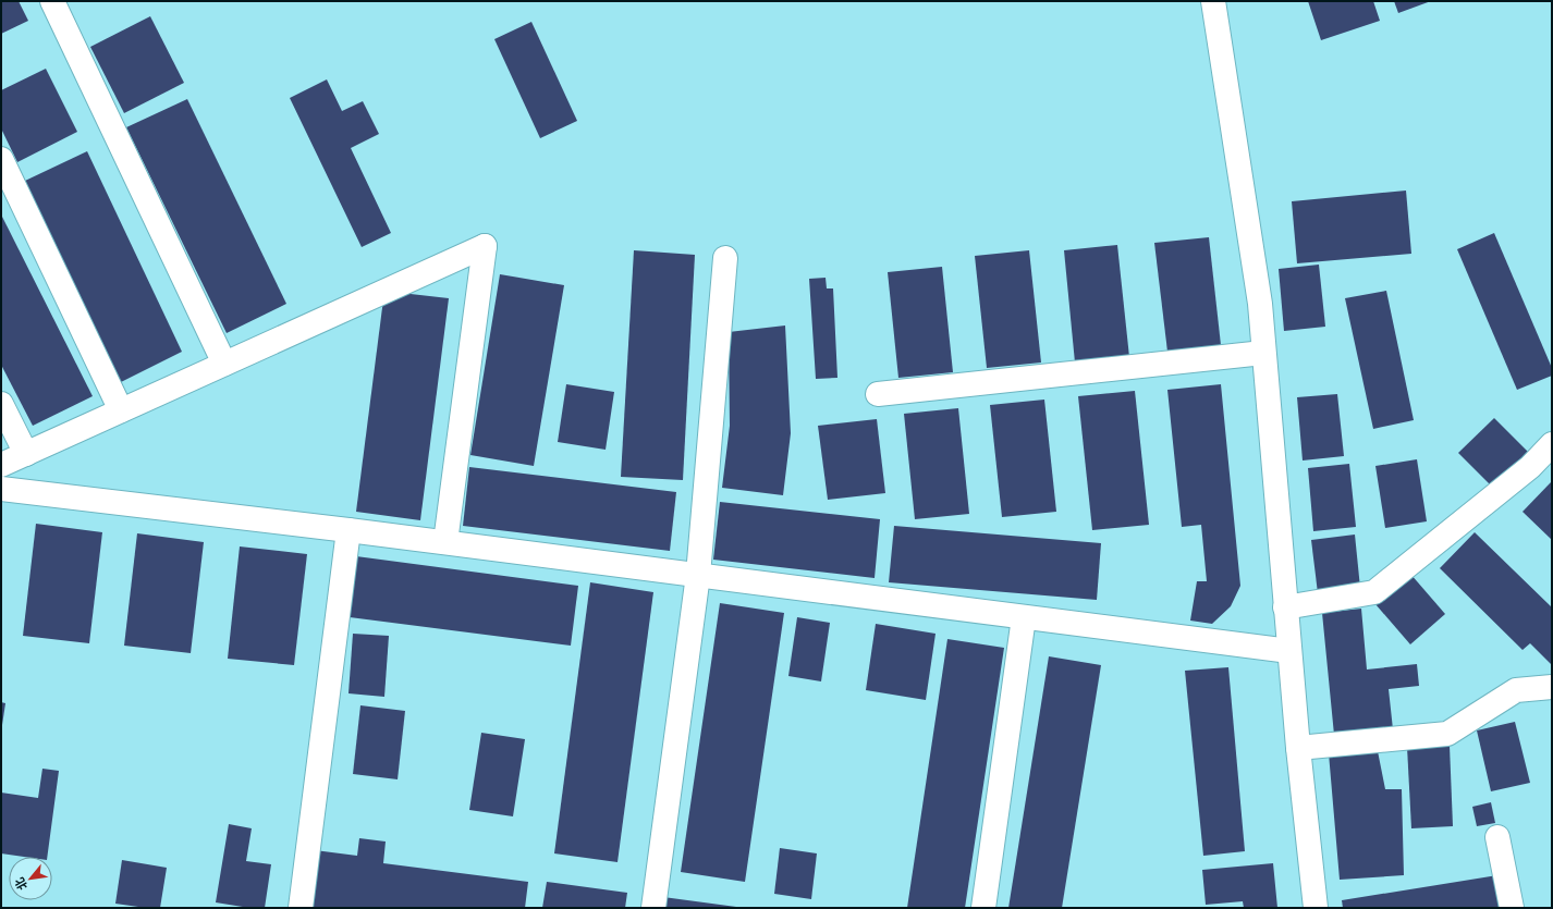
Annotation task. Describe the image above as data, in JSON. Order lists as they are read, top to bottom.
{
  "north": "bottom left"
}
